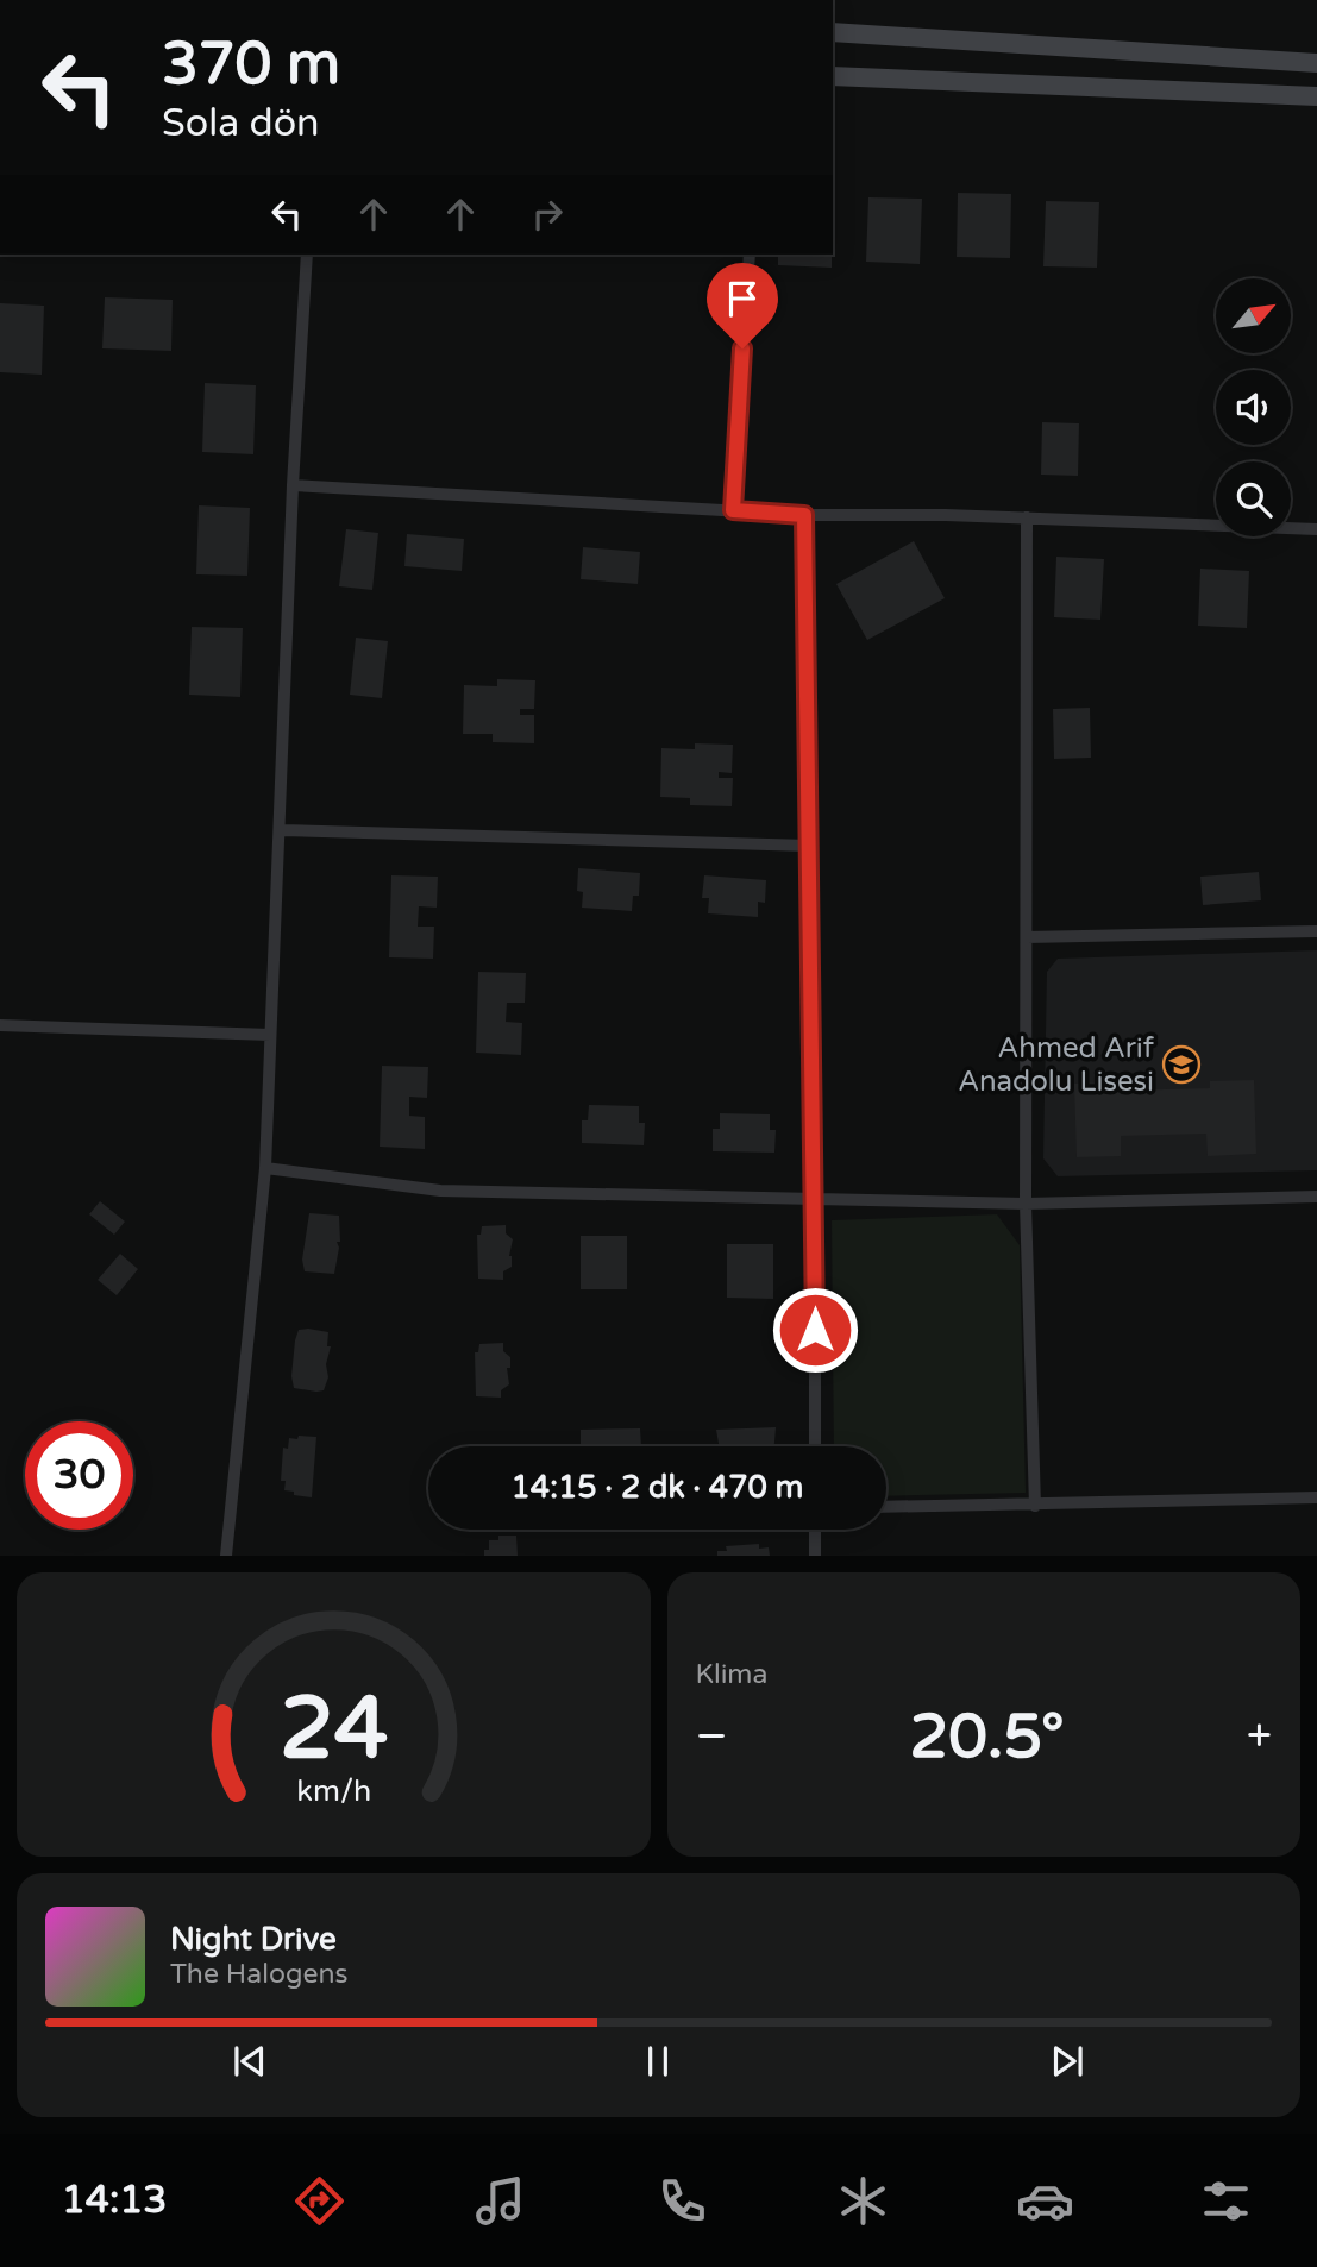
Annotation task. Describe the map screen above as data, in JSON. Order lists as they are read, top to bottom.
{
  "places": {
    "school or university": ["Ahmed Arif Anadolu Lisesi"]
  },
  "north": "top right",
  "page": {
    "turn": ["370 m", "Sola dön"],
    "limit": "30",
    "trip": "14:15 · 2 dk · 470 m",
    "tile": "Klima",
    "heat": ["−", "20.5°", "+"],
    "song": ["Night Drive", "The Halogens"],
    "tabs": "14:13",
    "gauge": ["24", "km/h"]
  }
}
